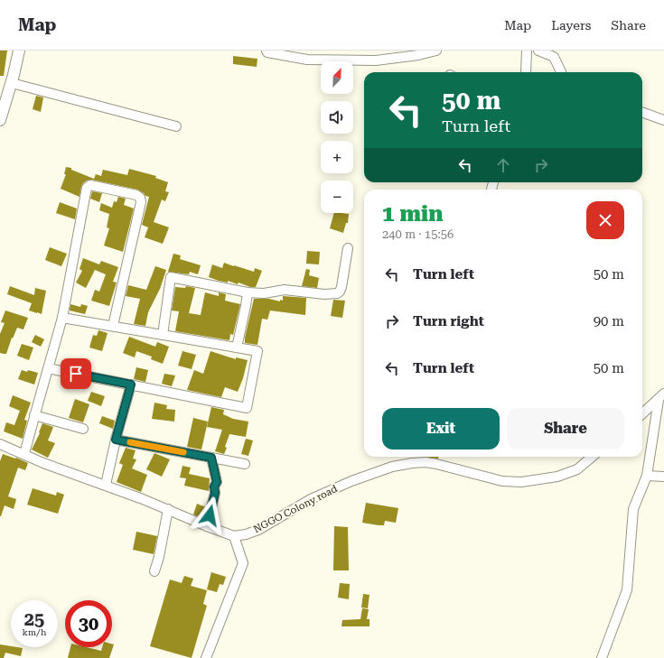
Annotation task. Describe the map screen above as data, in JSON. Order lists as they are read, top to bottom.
{
  "streets": {
    "street": ["NGGO Colony road"]
  },
  "north": "top right",
  "page": {
    "header": "Map",
    "nav": ["Map", "Layers", "Share"],
    "map_buttons": ["+", "−"],
    "turn": ["50 m", "Turn left"],
    "heading": ["1 min", "240 m · 15:56"],
    "list": [
      {
        "name": "Turn left",
        "value": "50 m"
      },
      {
        "name": "Turn right",
        "value": "90 m"
      },
      {
        "name": "Turn left",
        "value": "50 m"
      }
    ],
    "buttons": ["Exit", "Share"],
    "speed": "25 km/h",
    "limit": "30"
  }
}
